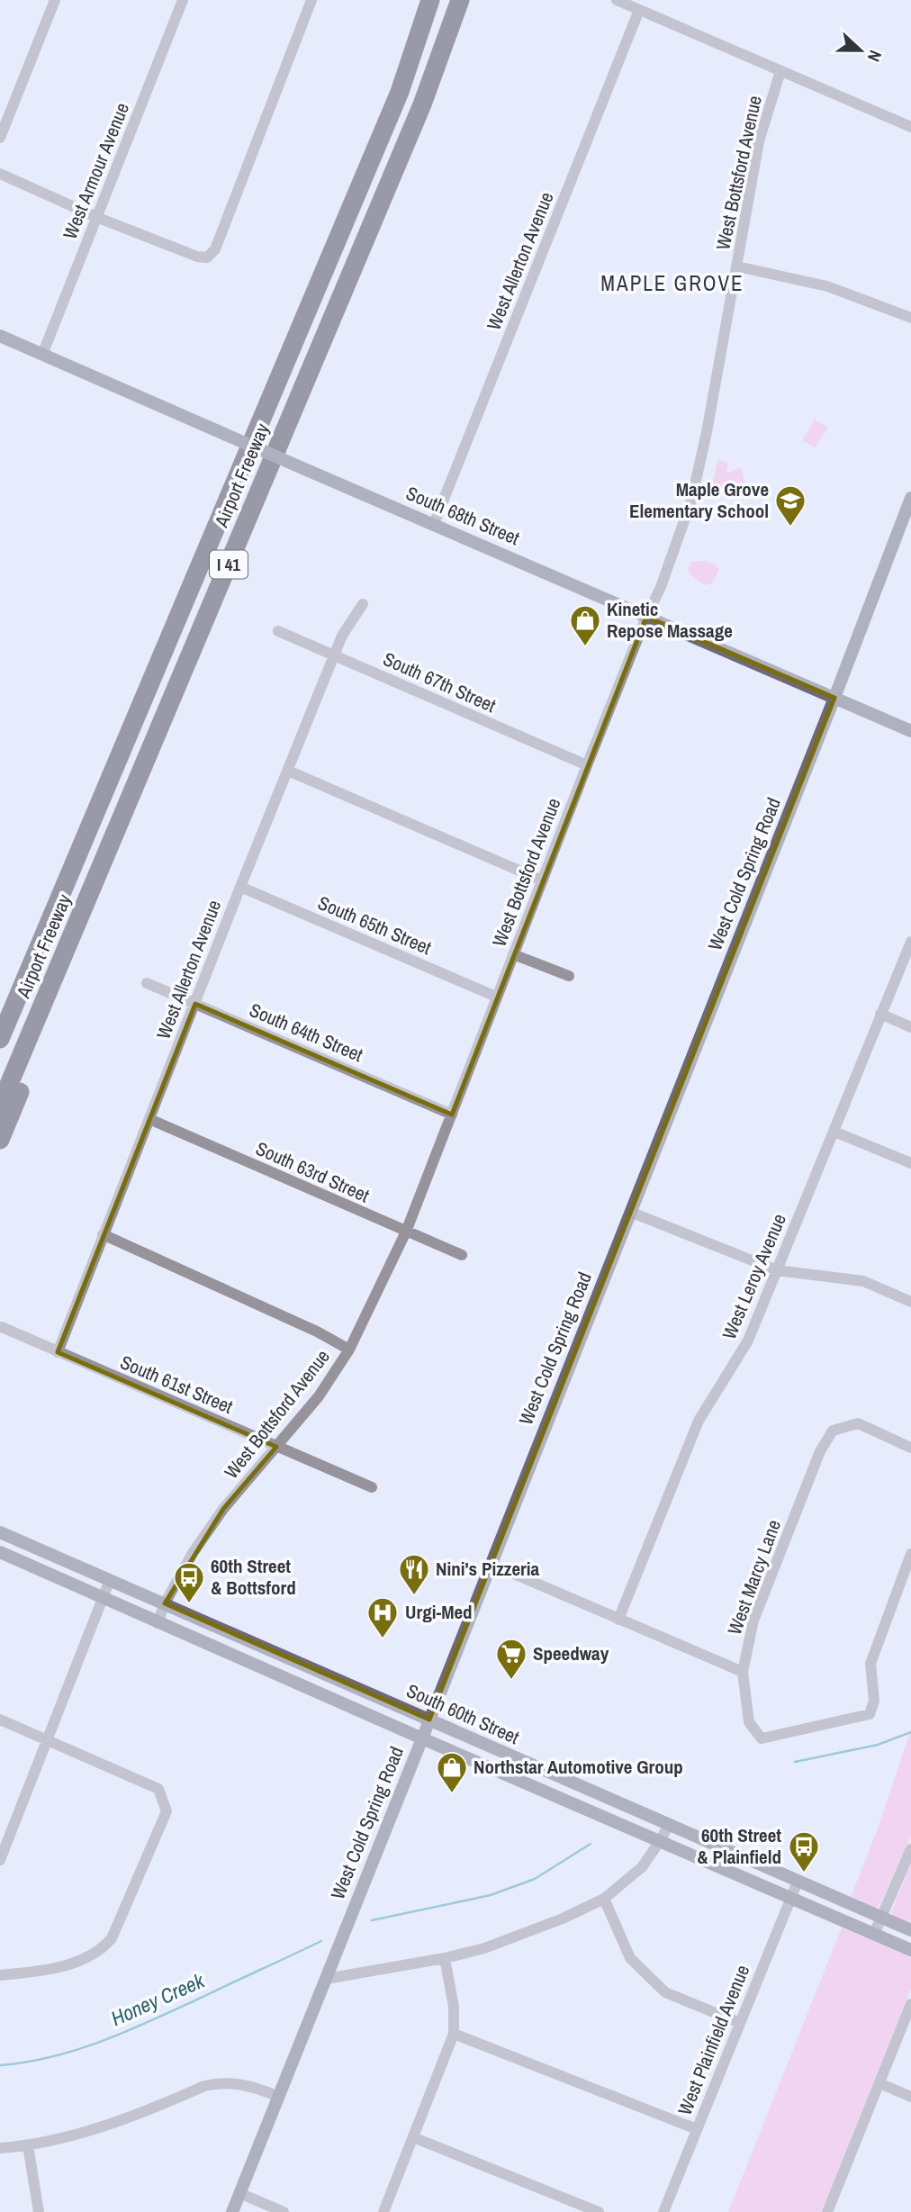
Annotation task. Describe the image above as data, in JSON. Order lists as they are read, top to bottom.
{
  "streets": {
    "highway": ["Airport Freeway", "I 41"],
    "street": [
      "West Armour Avenue",
      "West Bottsford Avenue",
      "West Allerton Avenue",
      "South 68th Street",
      "South 67th Street",
      "West Cold Spring Road",
      "South 65th Street",
      "South 64th Street",
      "South 63rd Street",
      "West Leroy Avenue",
      "South 61st Street",
      "West Marcy Lane",
      "South 60th Street",
      "West Plainfield Avenue"
    ]
  },
  "crossings": [
    ["West Armour Avenue", "South 68th Street"],
    ["West Bottsford Avenue", "South 68th Street"],
    ["West Bottsford Avenue", "South 67th Street"],
    ["West Bottsford Avenue", "South 65th Street"],
    ["West Bottsford Avenue", "South 64th Street"],
    ["West Bottsford Avenue", "South 63rd Street"],
    ["West Bottsford Avenue", "South 61st Street"],
    ["West Bottsford Avenue", "South 60th Street"],
    ["West Allerton Avenue", "South 68th Street"],
    ["West Allerton Avenue", "South 67th Street"],
    ["West Allerton Avenue", "South 65th Street"],
    ["West Allerton Avenue", "South 64th Street"],
    ["West Allerton Avenue", "South 63rd Street"],
    ["West Allerton Avenue", "South 61st Street"],
    ["South 68th Street", "West Cold Spring Road"],
    ["West Cold Spring Road", "South 60th Street"],
    ["South 60th Street", "West Plainfield Avenue"]
  ],
  "districts": ["MAPLE GROVE"],
  "water": ["Honey Creek"],
  "places": {
    "school or university": ["Maple Grove Elementary School"],
    "shop": ["Kinetic Repose Massage", "Northstar Automotive Group"],
    "restaurant": ["Nini's Pizzeria"],
    "bus stop": ["60th Street & Bottsford", "60th Street & Plainfield"],
    "hospital": ["Urgi-Med"],
    "supermarket": ["Speedway"]
  },
  "north": "right"
}
